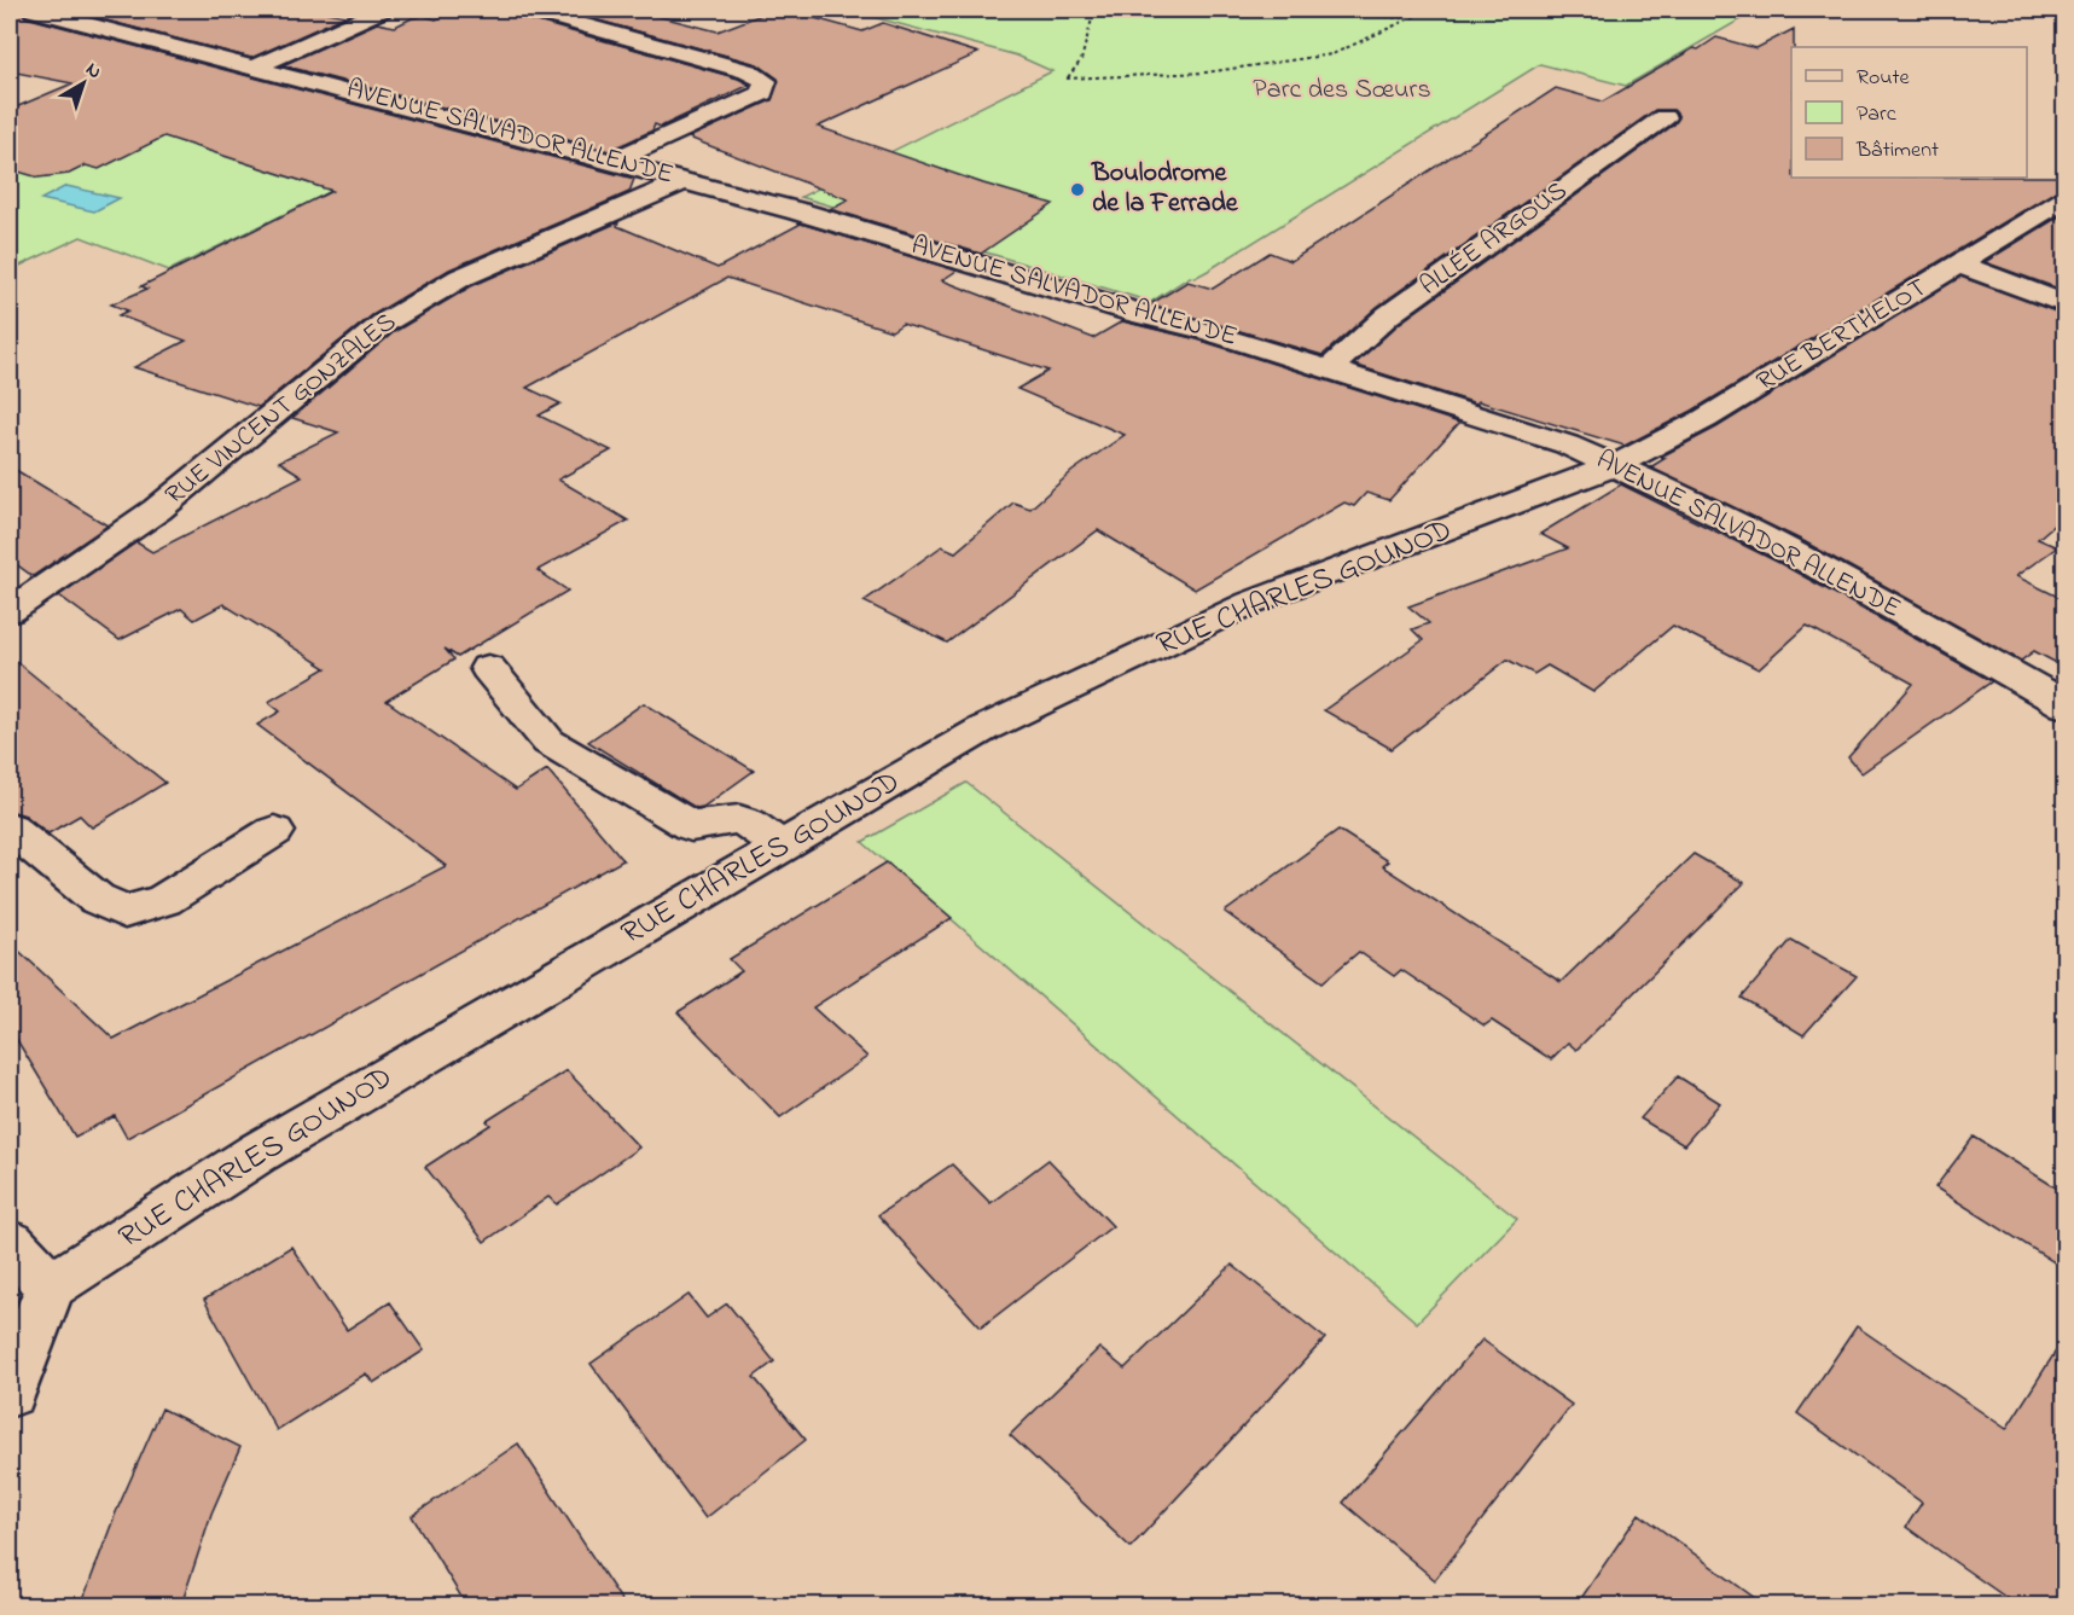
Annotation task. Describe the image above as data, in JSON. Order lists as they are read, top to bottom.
{
  "streets": {
    "street": [
      "AVENUE SALVADOR ALLENDE",
      "ALLÉE ARGOUS",
      "RUE BERTHELOT",
      "RUE VINCENT GONZALES",
      "RUE CHARLES GOUNOD"
    ]
  },
  "crossings": [
    ["AVENUE SALVADOR ALLENDE", "ALLÉE ARGOUS"],
    ["AVENUE SALVADOR ALLENDE", "RUE BERTHELOT"],
    ["AVENUE SALVADOR ALLENDE", "RUE VINCENT GONZALES"],
    ["AVENUE SALVADOR ALLENDE", "RUE CHARLES GOUNOD"],
    ["RUE BERTHELOT", "RUE CHARLES GOUNOD"]
  ],
  "parks": ["Parc des Sœurs"],
  "places": ["Boulodrome de la Ferrade"],
  "legend": ["Route", "Parc", "Bâtiment"],
  "north": "top right"
}
